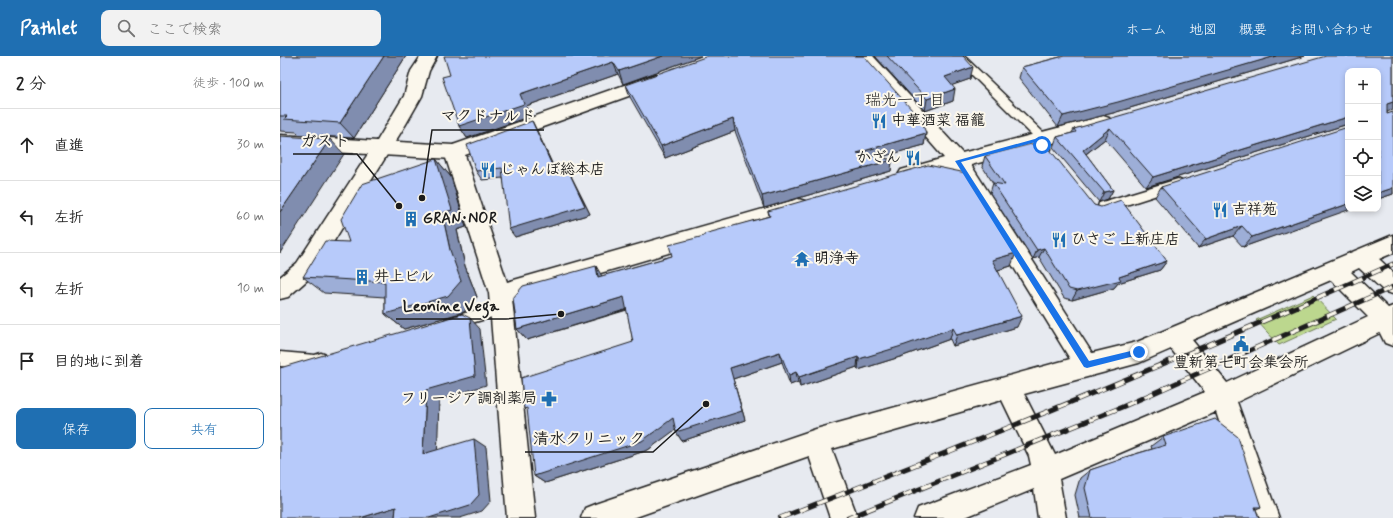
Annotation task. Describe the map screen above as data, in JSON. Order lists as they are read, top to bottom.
{
  "districts": ["瑞光一丁目"],
  "places": {
    "restaurant": [
      "中華酒菜 福籠",
      "かざん",
      "じゃんぼ総本店",
      "吉祥苑",
      "ひさご 上新庄店"
    ],
    "other": [
      "マクドナルド",
      "ガスト",
      "Leonine Vega",
      "清水クリニック"
    ],
    "building": ["GRAN･NOR", "井上ビル"],
    "temple": ["明浄寺"],
    "public building": ["豊新第七町会集会所"],
    "pharmacy": ["フリージア調剤薬局"]
  },
  "page": {
    "header": "Pathlet",
    "search": "ここで検索",
    "nav": [
      "ホーム",
      "地図",
      "概要",
      "お問い合わせ"
    ],
    "heading": ["2 分", "徒歩 · 100 m"],
    "map_buttons": ["+", "−"],
    "list": [
      ["直進", "30 m"],
      ["左折", "60 m"],
      ["左折", "10 m"],
      "目的地に到着"
    ],
    "buttons": ["保存", "共有"]
  }
}
